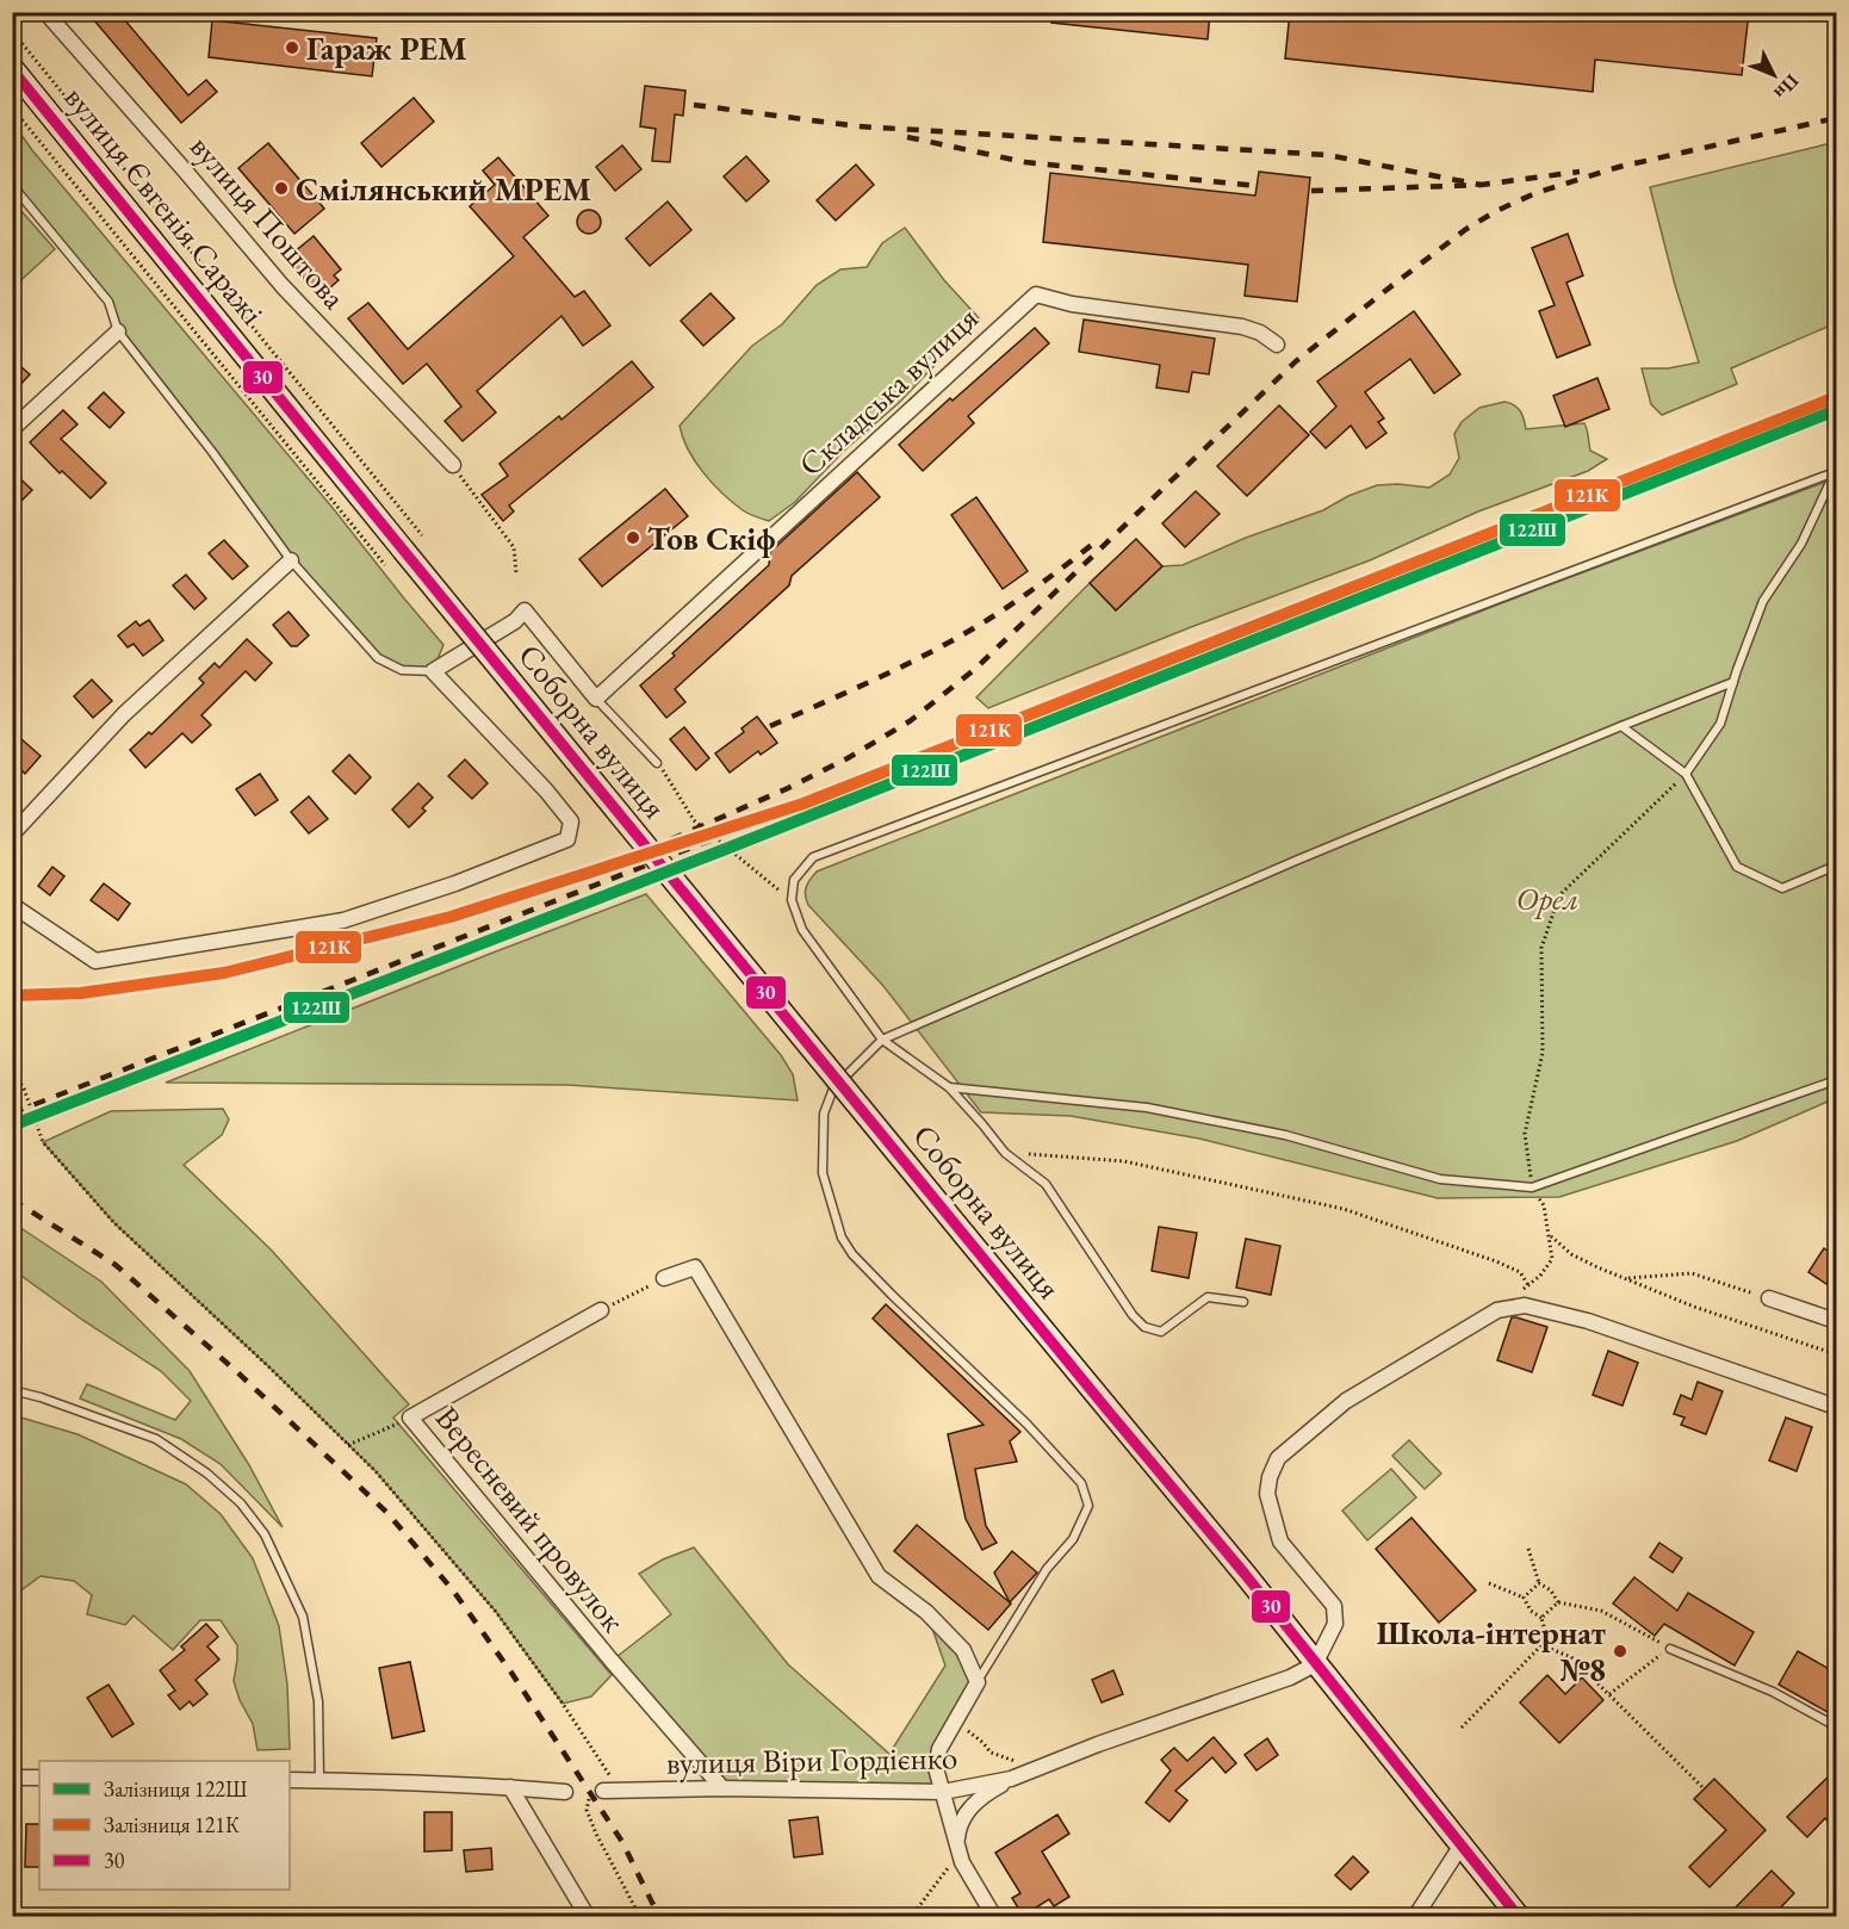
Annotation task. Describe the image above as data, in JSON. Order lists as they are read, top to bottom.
{
  "streets": {
    "main road": ["вулиця Євгенія Саражі", "Соборна вулиця"],
    "street": [
      "вулиця Поштова",
      "Складська вулиця",
      "Вересневий провулок",
      "вулиця Віри Гордієнко"
    ]
  },
  "crossings": [
    ["вулиця Євгенія Саражі", "Соборна вулиця"],
    ["Соборна вулиця", "вулиця Віри Гордієнко"],
    ["Вересневий провулок", "вулиця Віри Гордієнко"]
  ],
  "parks": ["Орел"],
  "places": [
    "Гараж РЕМ",
    "Смілянський МРЕМ",
    "Тов Скіф",
    "Школа-інтернат №8"
  ],
  "lines": ["transit line 30", "rail line 121К", "rail line 122Ш"],
  "legend": ["Залізниця 122Ш", "Залізниця 121К", "30"],
  "north": "bottom right"
}
